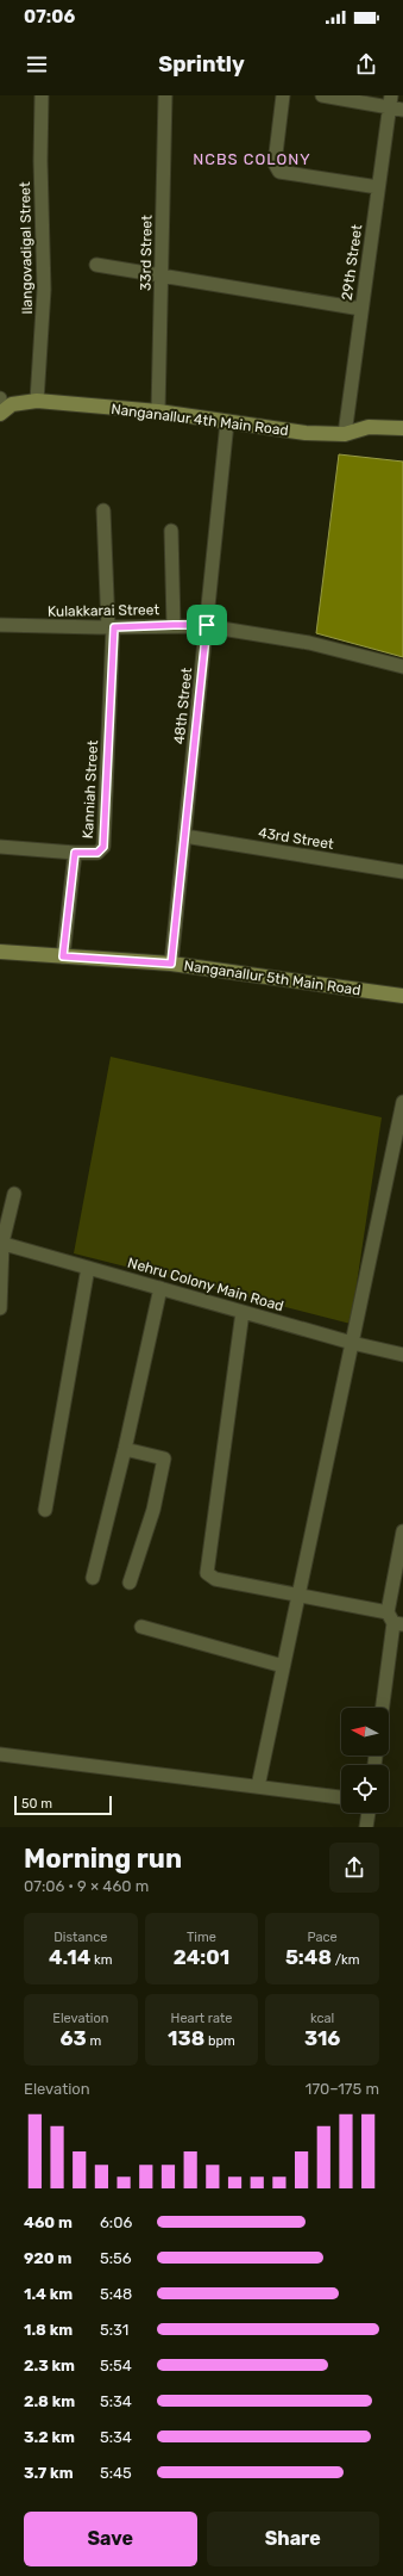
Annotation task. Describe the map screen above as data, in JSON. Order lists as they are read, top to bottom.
{
  "streets": {
    "street": [
      "Ilangovadigal Street",
      "33rd Street",
      "29th Street",
      "Nanganallur 4th Main Road",
      "Kulakkarai Street",
      "48th Street",
      "Kanniah Street",
      "43rd Street",
      "Nanganallur 5th Main Road",
      "Nehru Colony Main Road"
    ]
  },
  "crossings": [
    ["Ilangovadigal Street", "Nanganallur 4th Main Road"],
    ["33rd Street", "Nanganallur 4th Main Road"],
    ["29th Street", "Nanganallur 4th Main Road"],
    ["Nanganallur 4th Main Road", "48th Street"],
    ["Kulakkarai Street", "48th Street"],
    ["Kulakkarai Street", "Kanniah Street"],
    ["48th Street", "43rd Street"],
    ["48th Street", "Nanganallur 5th Main Road"],
    ["Kanniah Street", "Nanganallur 5th Main Road"]
  ],
  "districts": ["NCBS COLONY"],
  "scale_bar": "50 m",
  "north": "left",
  "page": {
    "status": "07:06",
    "header": "Sprintly",
    "scale": "50 m",
    "heading": ["Morning run", "07:06 · 9 × 460 m"],
    "stats": [
      ["Distance", "4.14 km"],
      ["Time", "24:01"],
      ["Pace", "5:48 /km"],
      ["Elevation", "63 m"],
      ["Heart rate", "138 bpm"],
      ["kcal", "316"]
    ],
    "chart": ["Elevation", "170–175 m"],
    "list": [
      {
        "name": "460 m",
        "note": "6:06"
      },
      {
        "name": "920 m",
        "note": "5:56"
      },
      {
        "name": "1.4 km",
        "note": "5:48"
      },
      {
        "name": "1.8 km",
        "note": "5:31"
      },
      {
        "name": "2.3 km",
        "note": "5:54"
      },
      {
        "name": "2.8 km",
        "note": "5:34"
      },
      {
        "name": "3.2 km",
        "note": "5:34"
      },
      {
        "name": "3.7 km",
        "note": "5:45"
      }
    ],
    "buttons": ["Save", "Share"]
  }
}
